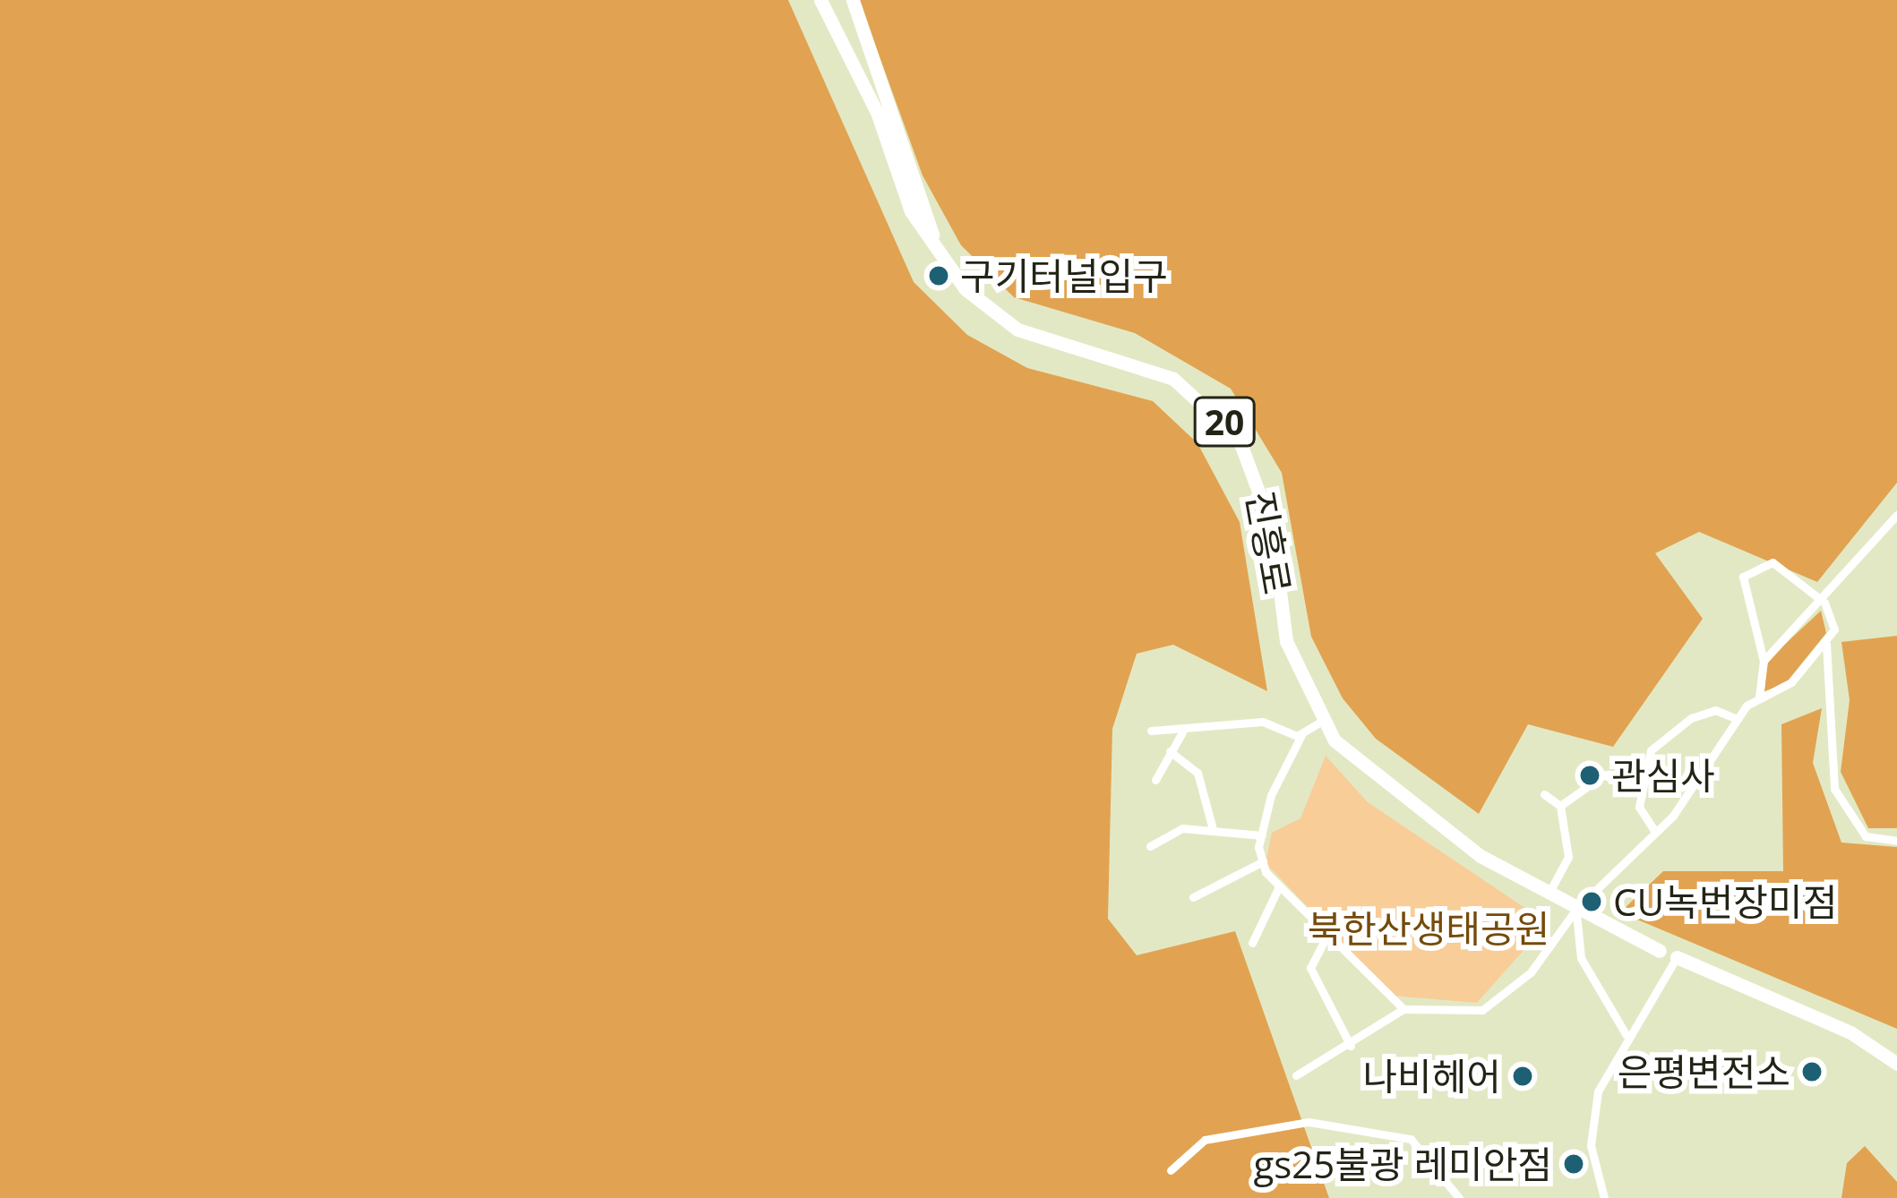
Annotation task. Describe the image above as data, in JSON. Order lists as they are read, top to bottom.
{
  "streets": {
    "main road": ["20", "진흥로"]
  },
  "parks": ["북한산생태공원"],
  "places": [
    "구기터널입구",
    "관심사",
    "CU녹번장미점",
    "은평변전소",
    "나비헤어",
    "gs25불광 레미안점"
  ]
}
